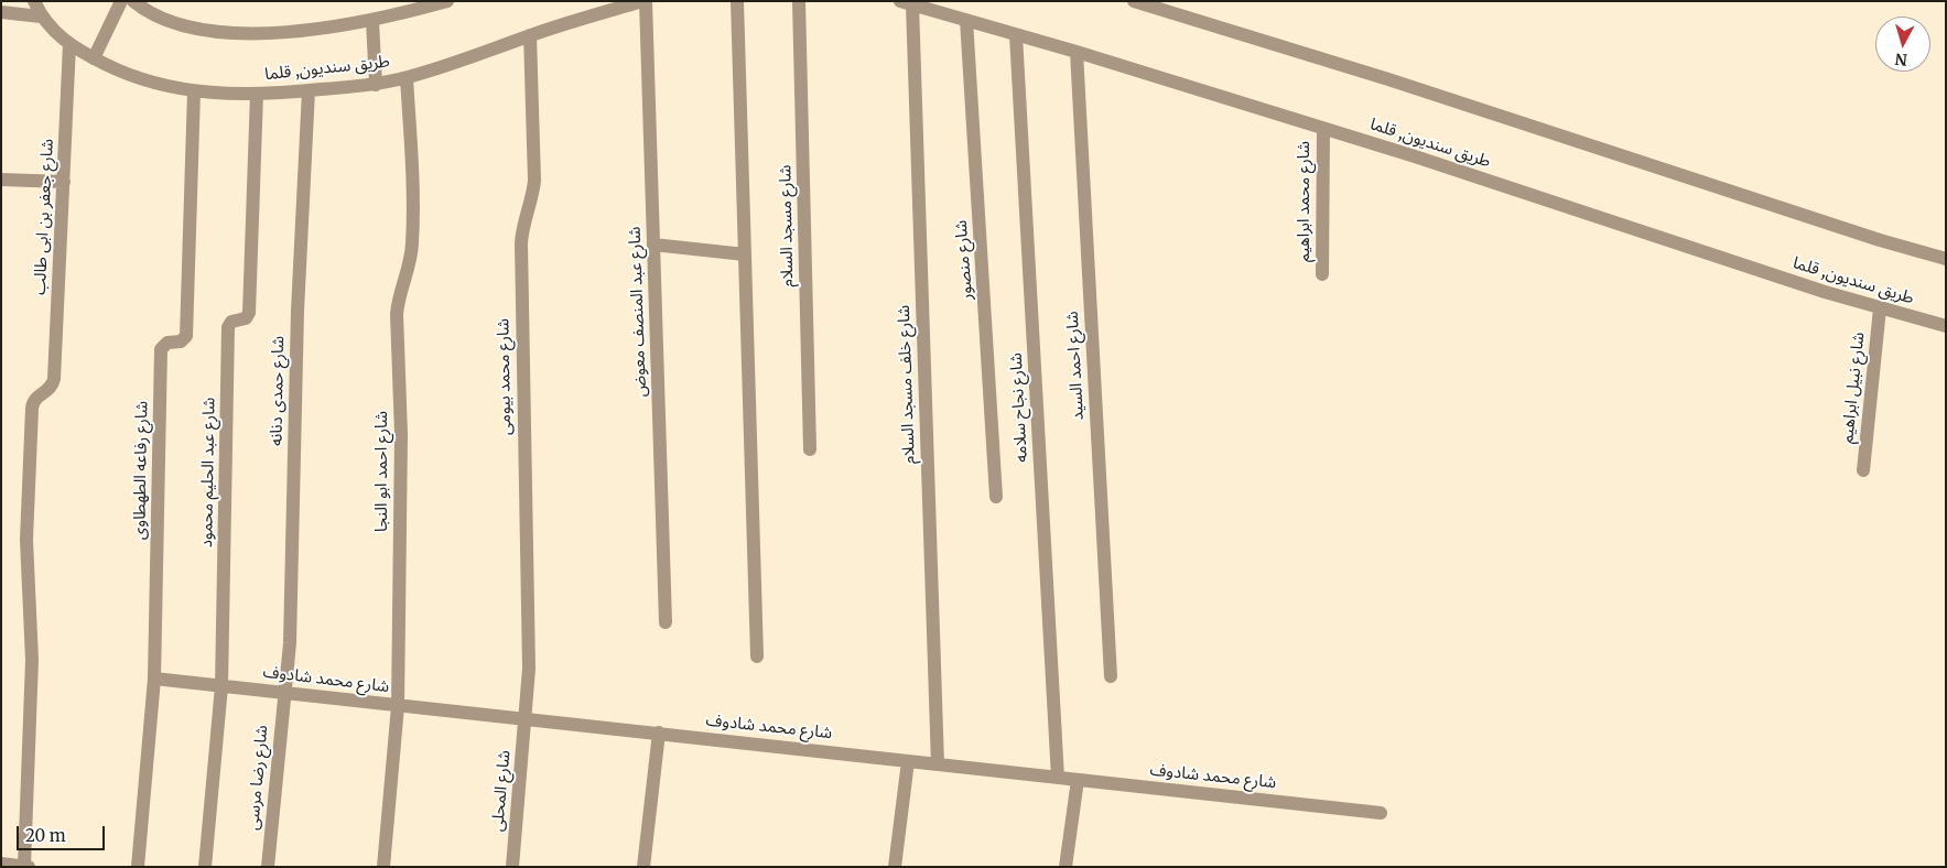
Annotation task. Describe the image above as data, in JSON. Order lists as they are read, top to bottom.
{
  "streets": {
    "street": [
      "طريق سنديون, قلما",
      "شارع محمد ابراهيم",
      "شارع جعفر بن ابى طالب",
      "شارع مسجد السلام",
      "شارع منصور",
      "شارع عبد المنصف معوض",
      "شارع احمد السيد",
      "شارع محمد بيومى",
      "شارع خلف مسجد السلام",
      "شارع نبيل ابراهيم",
      "شارع حمدى دنانه",
      "شارع نجاح سلامه",
      "شارع رفاعه الطهطاوى",
      "شارع احمد ابو النجا",
      "شارع عبد الحليم محمود",
      "شارع محمد شادوف",
      "شارع رضا مرسى",
      "شارع المحلى"
    ]
  },
  "crossings": [
    ["طريق سنديون, قلما", "شارع محمد ابراهيم"],
    ["طريق سنديون, قلما", "شارع جعفر بن ابى طالب"],
    ["طريق سنديون, قلما", "شارع منصور"],
    ["طريق سنديون, قلما", "شارع عبد المنصف معوض"],
    ["طريق سنديون, قلما", "شارع احمد السيد"],
    ["طريق سنديون, قلما", "شارع محمد بيومى"],
    ["طريق سنديون, قلما", "شارع خلف مسجد السلام"],
    ["طريق سنديون, قلما", "شارع نبيل ابراهيم"],
    ["طريق سنديون, قلما", "شارع حمدى دنانه"],
    ["طريق سنديون, قلما", "شارع نجاح سلامه"],
    ["طريق سنديون, قلما", "شارع رفاعه الطهطاوى"],
    ["طريق سنديون, قلما", "شارع احمد ابو النجا"],
    ["طريق سنديون, قلما", "شارع عبد الحليم محمود"],
    ["شارع محمد بيومى", "شارع محمد شادوف"],
    ["شارع محمد بيومى", "شارع المحلى"],
    ["شارع خلف مسجد السلام", "شارع محمد شادوف"],
    ["شارع حمدى دنانه", "شارع محمد شادوف"],
    ["شارع حمدى دنانه", "شارع رضا مرسى"],
    ["شارع نجاح سلامه", "شارع محمد شادوف"],
    ["شارع رفاعه الطهطاوى", "شارع محمد شادوف"],
    ["شارع احمد ابو النجا", "شارع محمد شادوف"],
    ["شارع عبد الحليم محمود", "شارع محمد شادوف"],
    ["شارع محمد شادوف", "شارع رضا مرسى"],
    ["شارع محمد شادوف", "شارع المحلى"]
  ],
  "scale_bar": "20 m",
  "north": "bottom"
}
